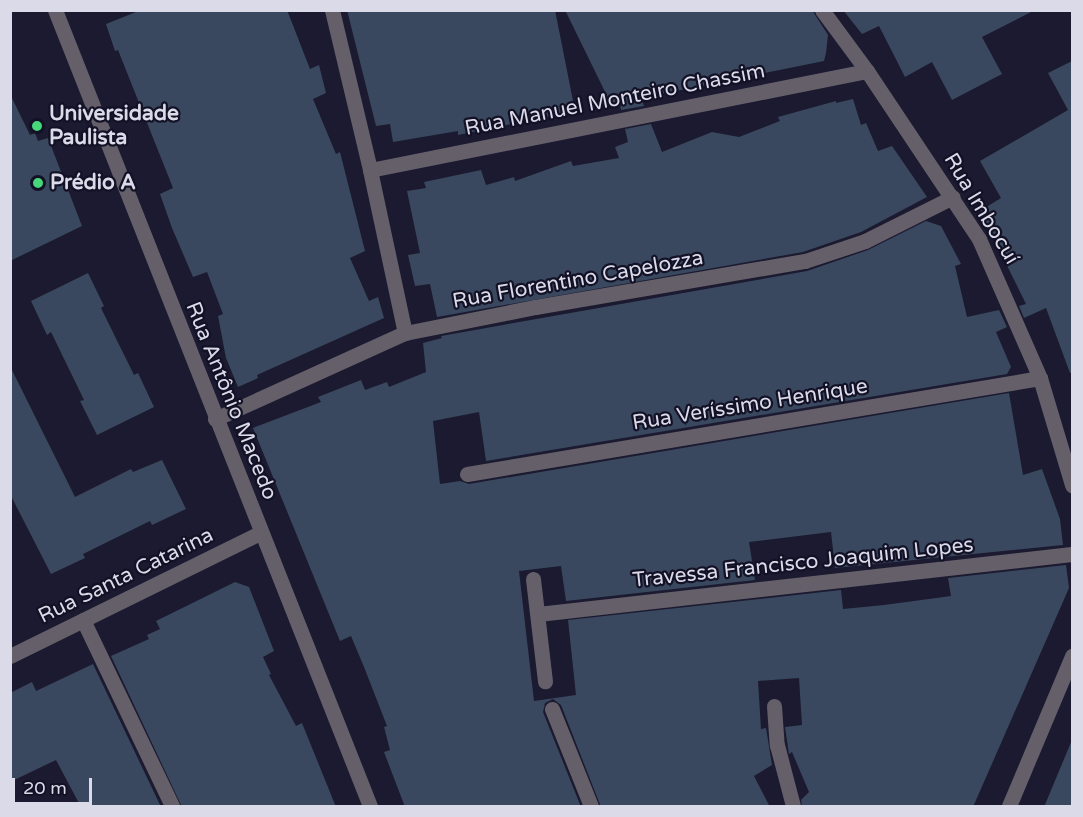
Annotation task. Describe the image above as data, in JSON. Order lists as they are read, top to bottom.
{
  "streets": {
    "street": [
      "Rua Manuel Monteiro Chassim",
      "Rua Imbocuí",
      "Rua Florentino Capelozza",
      "Rua Antônio Macedo",
      "Rua Veríssimo Henrique",
      "Travessa Francisco Joaquim Lopes",
      "Rua Santa Catarina"
    ]
  },
  "crossings": [
    ["Rua Manuel Monteiro Chassim", "Rua Imbocuí"],
    ["Rua Imbocuí", "Rua Florentino Capelozza"],
    ["Rua Imbocuí", "Rua Veríssimo Henrique"],
    ["Rua Florentino Capelozza", "Rua Antônio Macedo"],
    ["Rua Antônio Macedo", "Rua Santa Catarina"]
  ],
  "places": ["Universidade Paulista", "Prédio A"],
  "scale_bar": "20 m"
}
